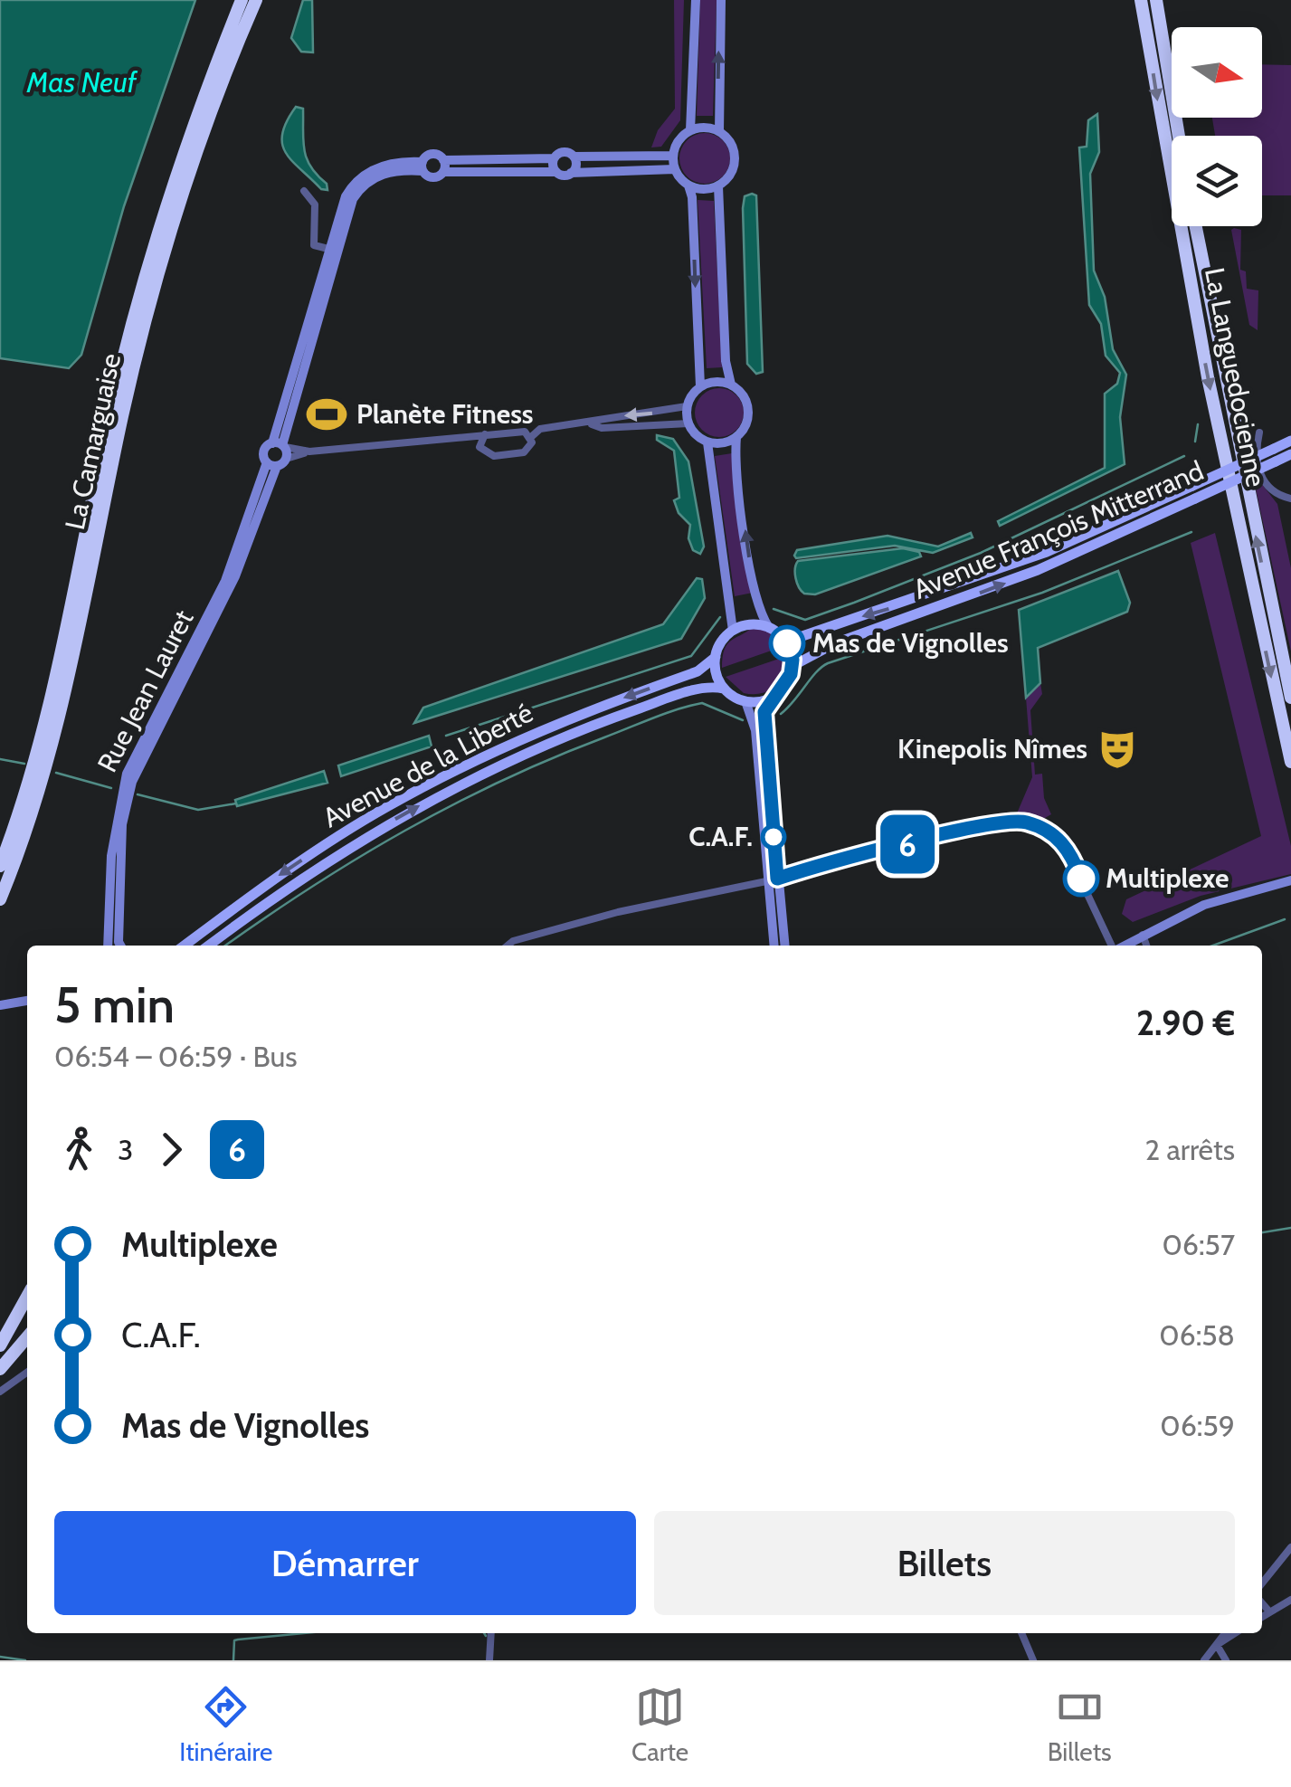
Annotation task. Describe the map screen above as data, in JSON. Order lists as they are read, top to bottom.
{
  "streets": {
    "highway": ["La Languedocienne", "La Camarguaise"],
    "main road": ["Avenue François Mitterrand", "Avenue de la Liberté"],
    "street": ["Rue Jean Lauret"]
  },
  "crossings": [
    ["Avenue François Mitterrand", "Avenue de la Liberté"]
  ],
  "water": ["Mas Neuf"],
  "places": {
    "sports": ["Planète Fitness"],
    "other": ["Mas de Vignolles", "C.A.F.", "Multiplexe"],
    "theatre": ["Kinepolis Nîmes"]
  },
  "lines": ["bus line 6"],
  "north": "right",
  "page": {
    "on_map": "6",
    "heading": ["5 min", "06:54 – 06:59 · Bus", "2.90 €"],
    "legs": ["3", "6", "2 arrêts"],
    "list": [
      {
        "name": "Multiplexe",
        "value": "06:57"
      },
      {
        "name": "C.A.F.",
        "value": "06:58"
      },
      {
        "name": "Mas de Vignolles",
        "value": "06:59"
      }
    ],
    "buttons": ["Démarrer", "Billets"],
    "tabs": ["Itinéraire", "Carte", "Billets"]
  }
}
